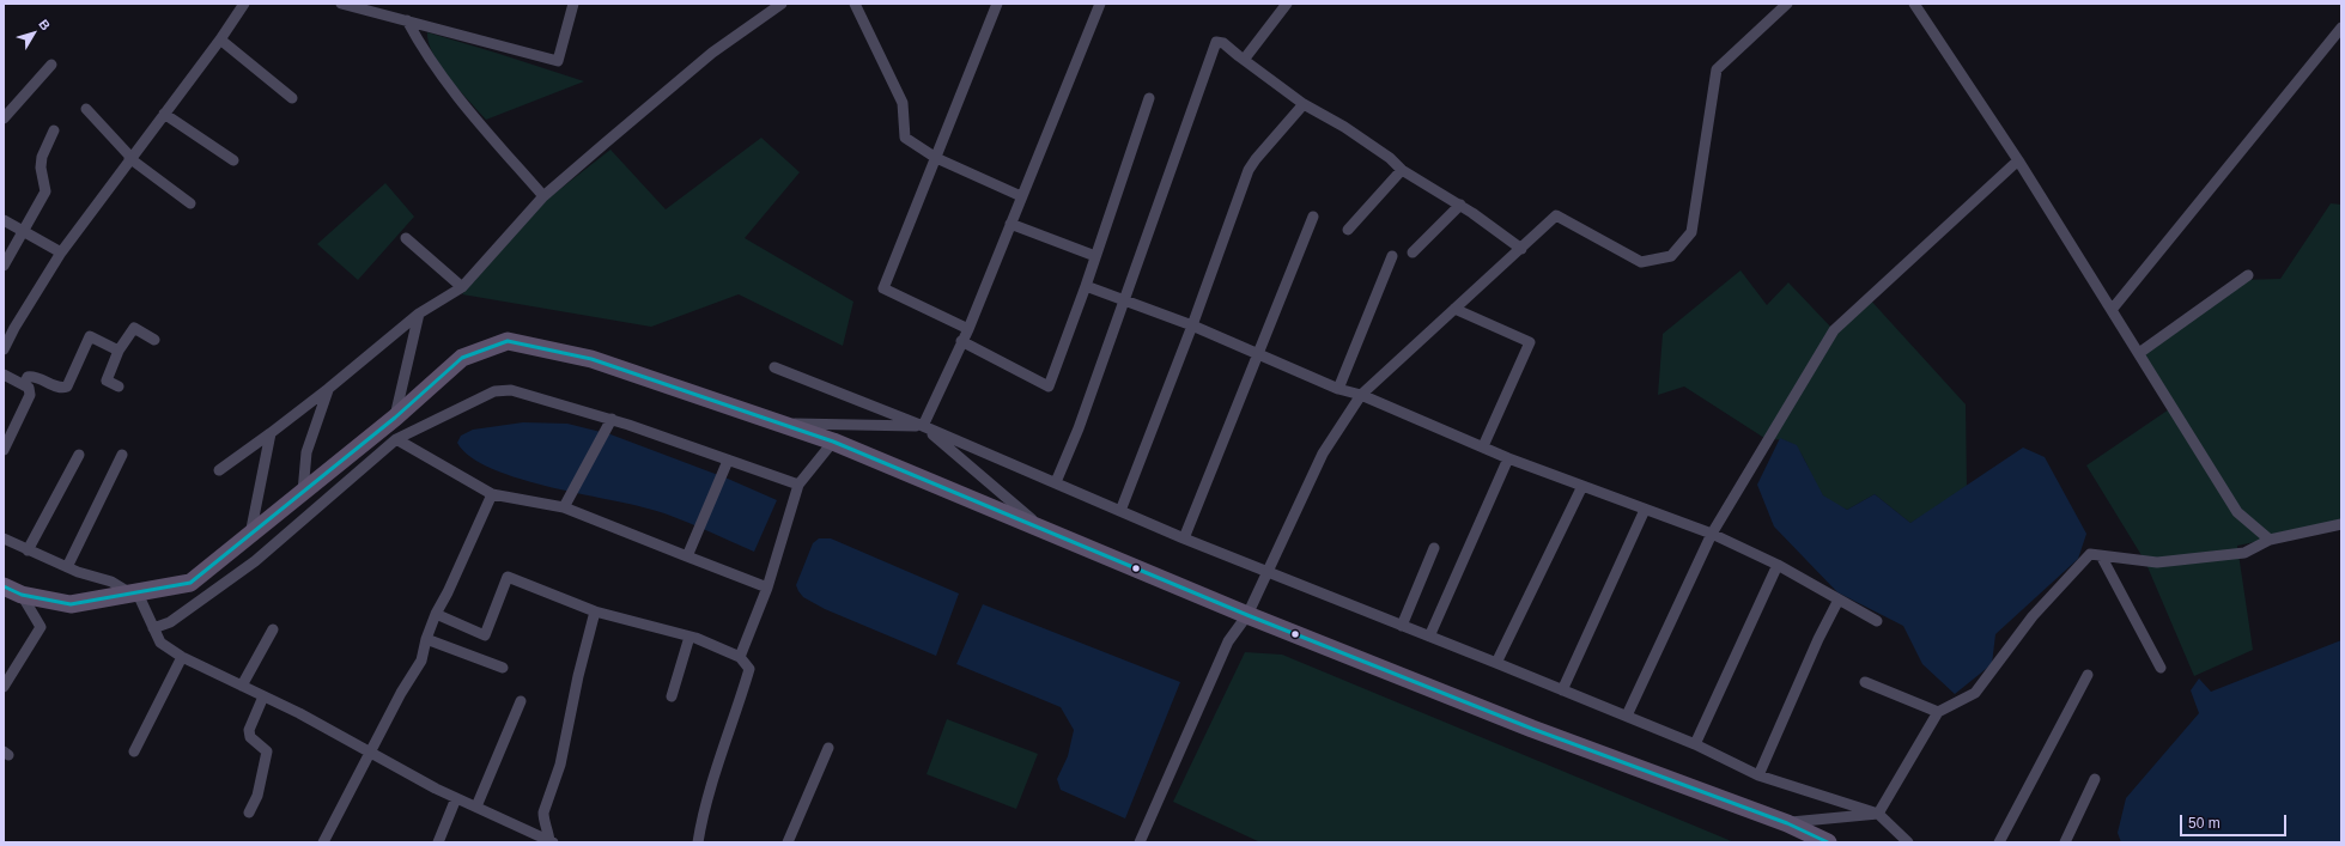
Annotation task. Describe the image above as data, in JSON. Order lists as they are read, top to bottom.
{
  "scale_bar": "50 m",
  "north": "top right"
}
